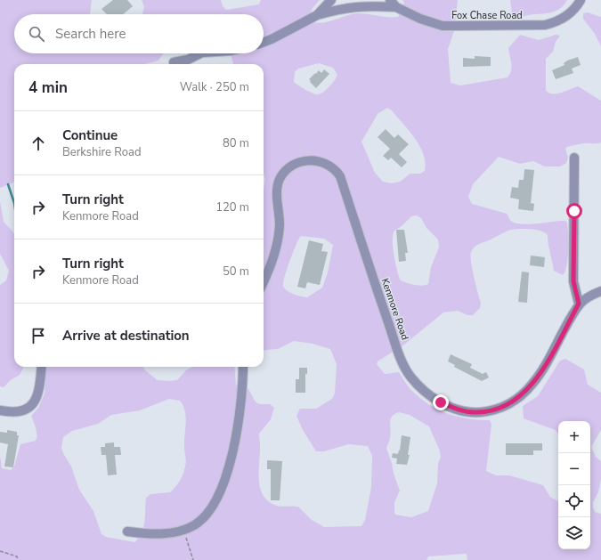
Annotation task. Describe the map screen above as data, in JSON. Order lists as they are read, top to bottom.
{
  "streets": {
    "street": ["Fox Chase Road", "Kenmore Road"]
  },
  "page": {
    "search": "Search here",
    "heading": ["4 min", "Walk · 250 m"],
    "list": [
      ["Continue", "Berkshire Road", "80 m"],
      ["Turn right", "Kenmore Road", "120 m"],
      ["Turn right", "Kenmore Road", "50 m"],
      "Arrive at destination"
    ],
    "map_buttons": ["+", "−"]
  }
}
